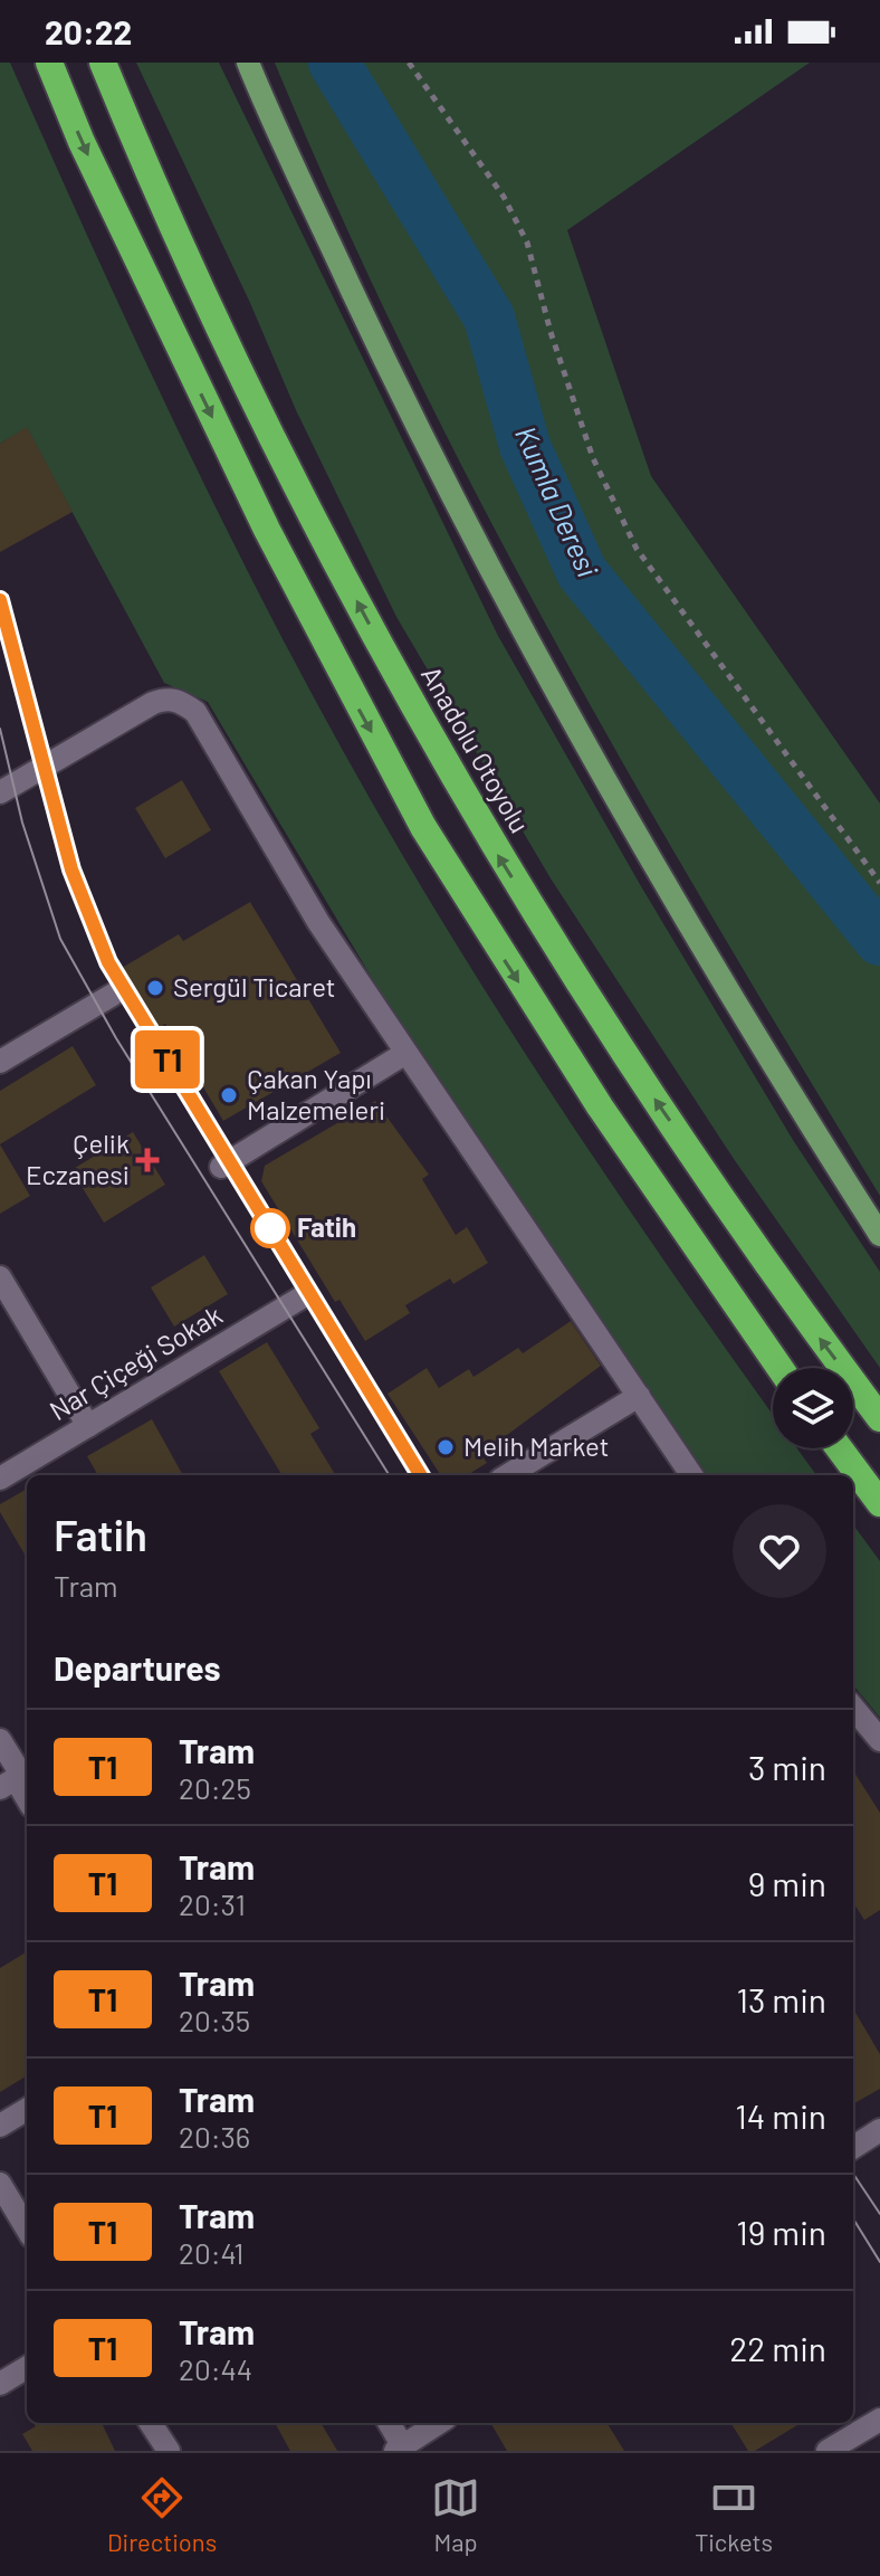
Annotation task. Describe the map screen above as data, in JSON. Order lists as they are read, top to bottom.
{
  "streets": {
    "highway": ["Anadolu Otoyolu"],
    "street": ["Nar Çiçeği Sokak"]
  },
  "water": ["Kumla Deresi"],
  "places": {
    "other": [
      "Sergül Ticaret",
      "Çakan Yapı Malzemeleri",
      "Fatih",
      "Melih Market"
    ],
    "health": ["Çelik Eczanesi"]
  },
  "lines": ["tram line T1"],
  "page": {
    "status": "20:22",
    "on_map": "T1",
    "heading": [
      ["Fatih", "Tram"],
      "Departures"
    ],
    "list": [
      {
        "mark": "T1",
        "name": "Tram",
        "note": "20:25",
        "value": "3 min"
      },
      {
        "mark": "T1",
        "name": "Tram",
        "note": "20:31",
        "value": "9 min"
      },
      {
        "mark": "T1",
        "name": "Tram",
        "note": "20:35",
        "value": "13 min"
      },
      {
        "mark": "T1",
        "name": "Tram",
        "note": "20:36",
        "value": "14 min"
      },
      {
        "mark": "T1",
        "name": "Tram",
        "note": "20:41",
        "value": "19 min"
      },
      {
        "mark": "T1",
        "name": "Tram",
        "note": "20:44",
        "value": "22 min"
      }
    ],
    "tabs": ["Directions", "Map", "Tickets"]
  }
}
